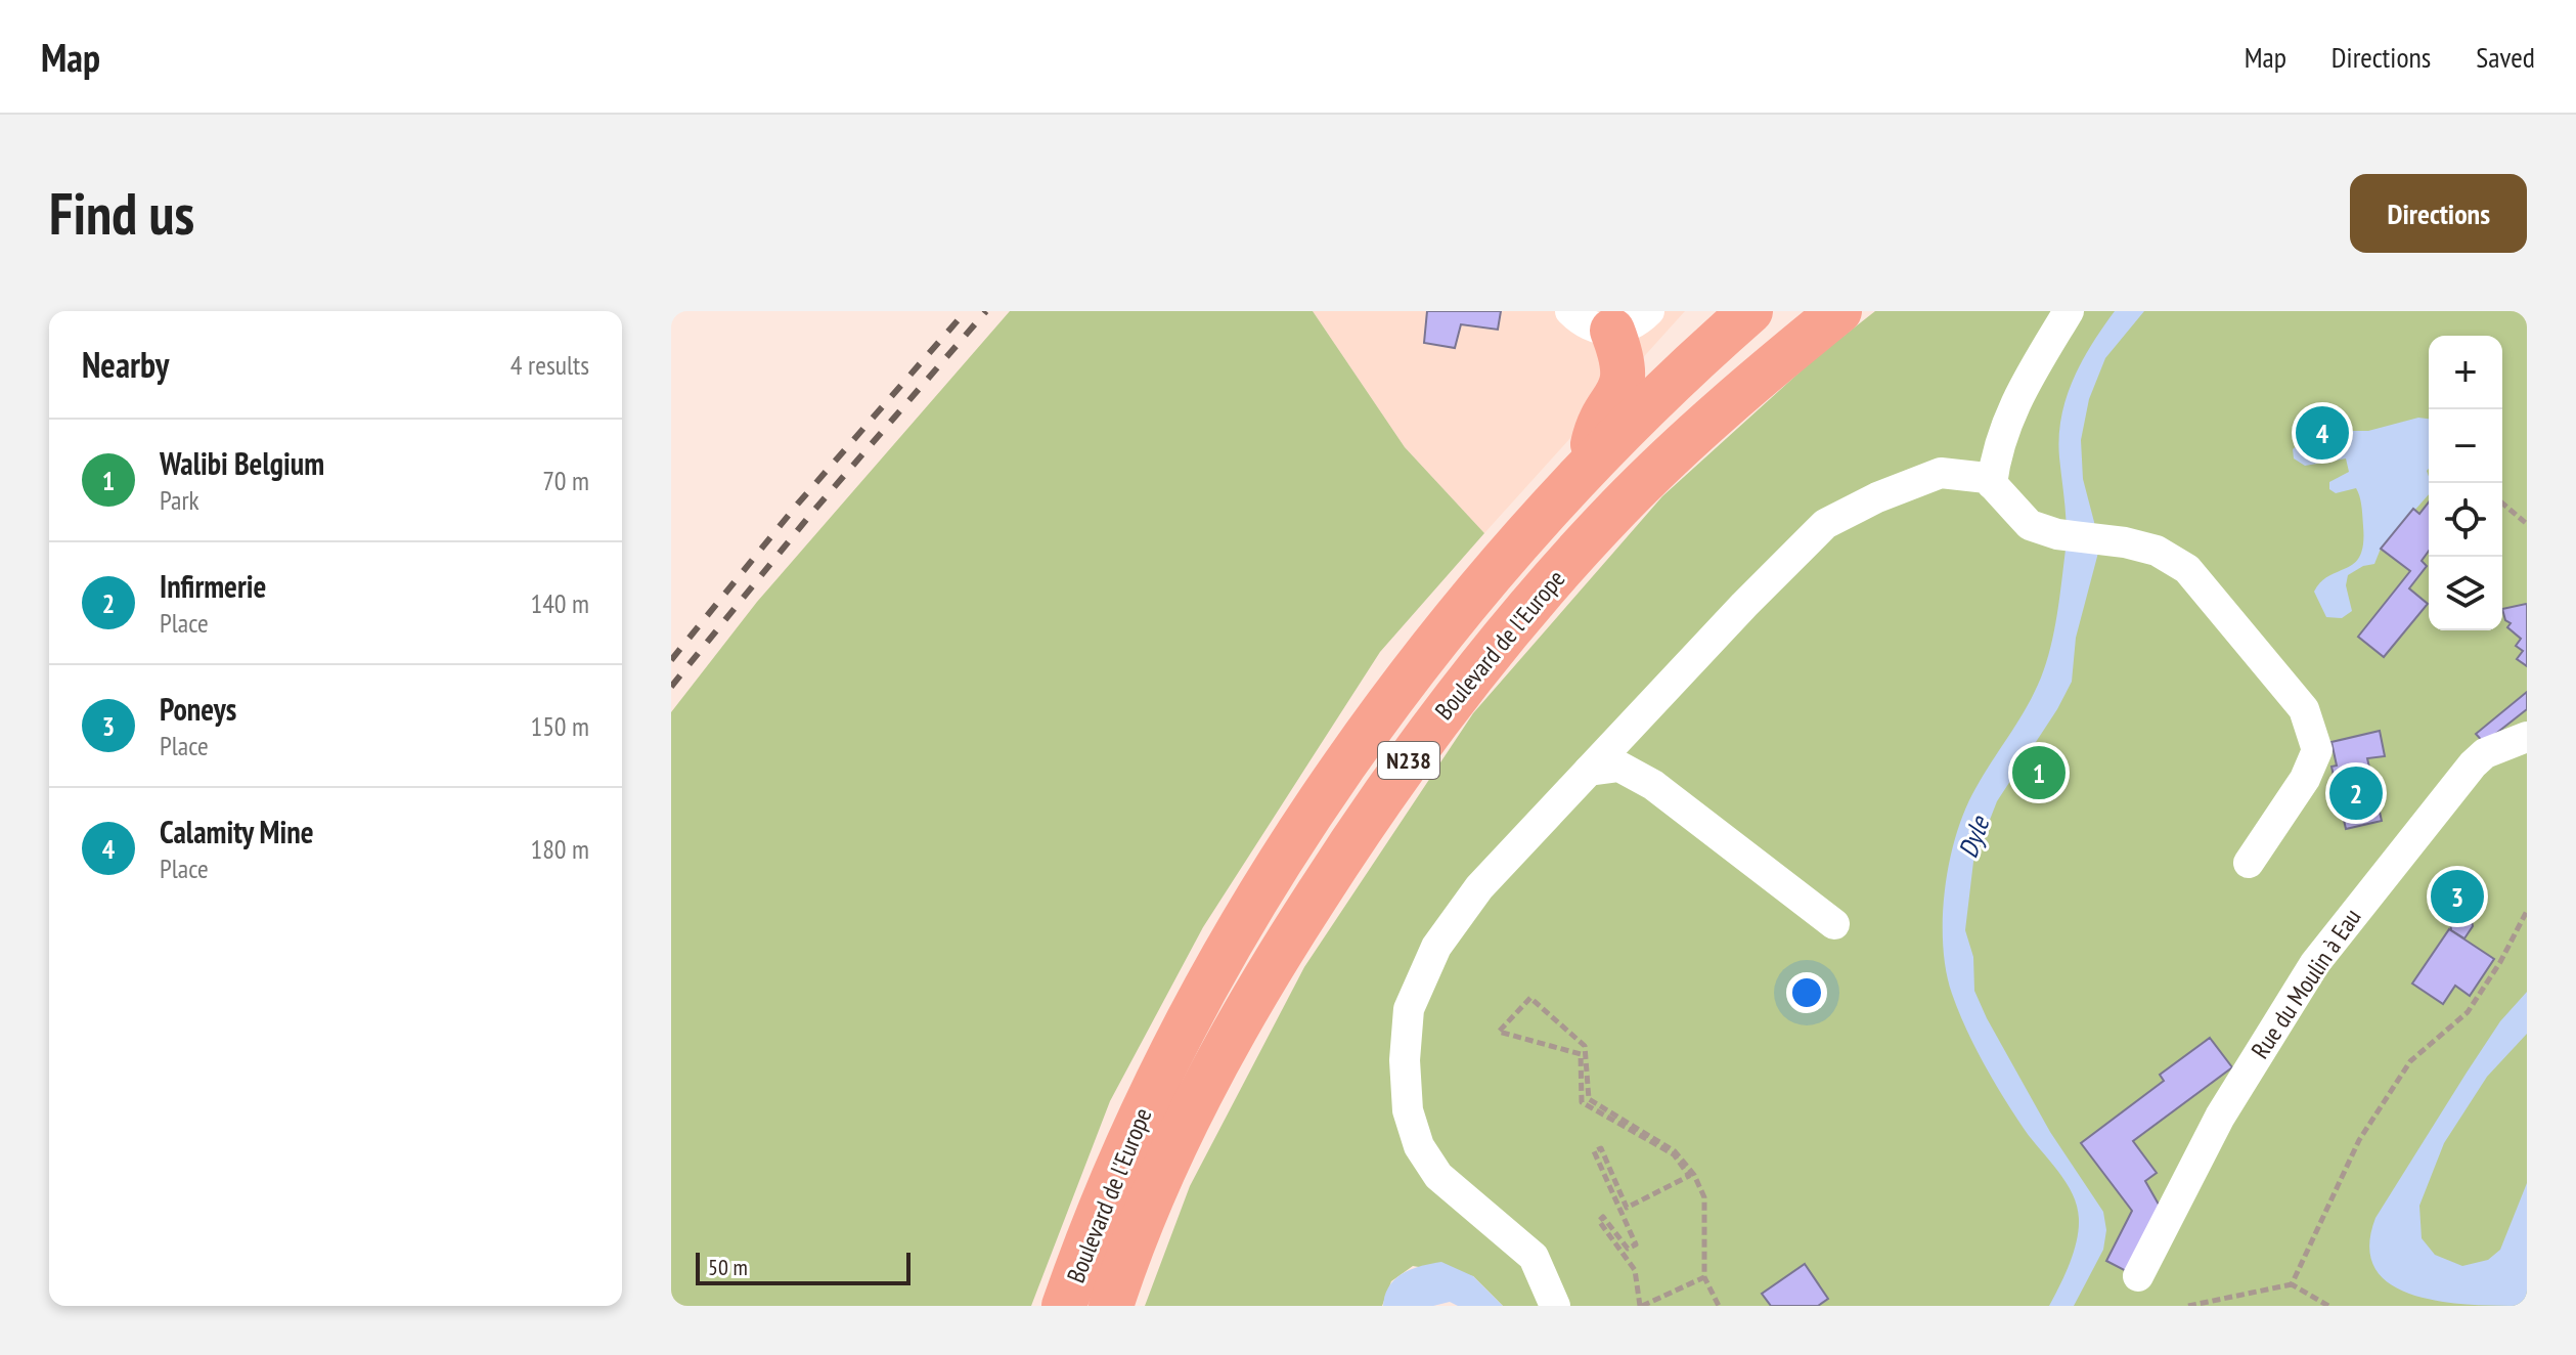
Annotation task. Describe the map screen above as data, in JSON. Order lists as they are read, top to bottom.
{
  "streets": {
    "highway": ["Boulevard de l'Europe", "N238"],
    "street": ["Rue du Moulin à Eau"]
  },
  "water": ["Dyle"],
  "scale_bar": "50 m",
  "page": {
    "header": "Map",
    "nav": ["Map", "Directions", "Saved"],
    "buttons": "Directions",
    "title": "Find us",
    "heading": ["Nearby", "4 results"],
    "map_buttons": ["+", "−"],
    "pins": [
      "4",
      "1",
      "2",
      "3"
    ],
    "list": [
      {
        "mark": "1",
        "name": "Walibi Belgium",
        "note": "Park",
        "value": "70 m"
      },
      {
        "mark": "2",
        "name": "Infirmerie",
        "note": "Place",
        "value": "140 m"
      },
      {
        "mark": "3",
        "name": "Poneys",
        "note": "Place",
        "value": "150 m"
      },
      {
        "mark": "4",
        "name": "Calamity Mine",
        "note": "Place",
        "value": "180 m"
      }
    ],
    "scale": "50 m"
  }
}
